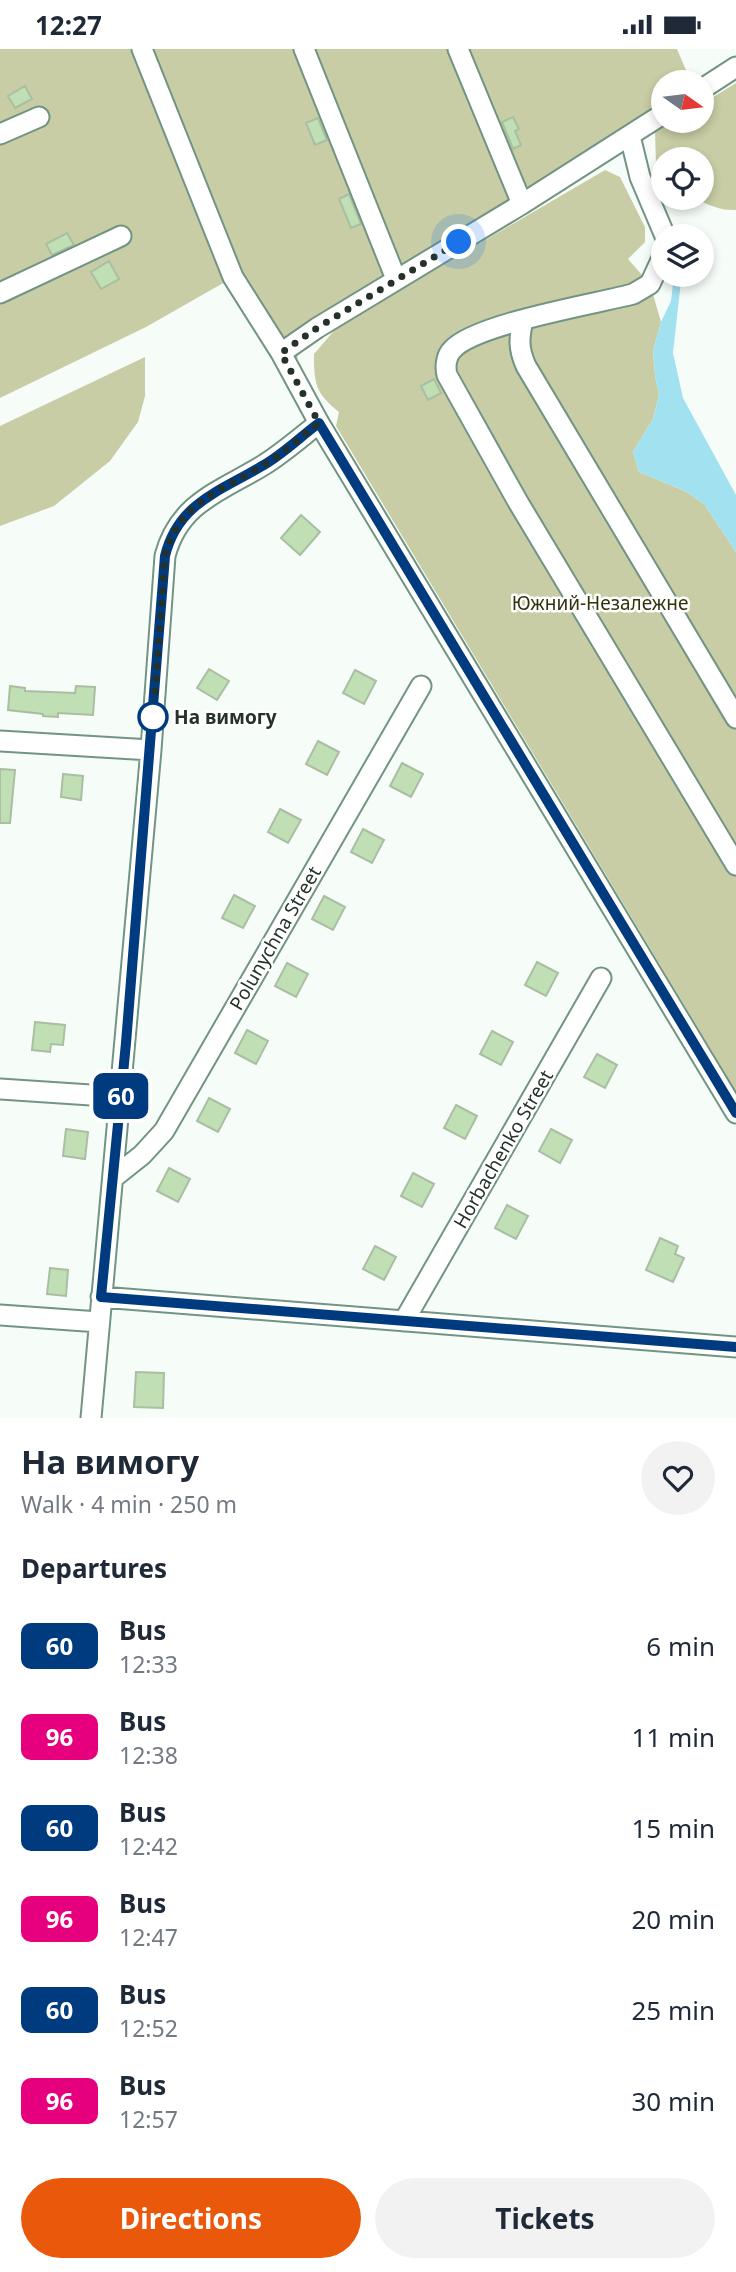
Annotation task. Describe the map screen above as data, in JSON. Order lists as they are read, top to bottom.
{
  "streets": {
    "street": ["Polunychna Street", "Horbachenko Street"]
  },
  "parks": ["Южний-Незалежне"],
  "places": ["На вимогу"],
  "lines": ["bus line 60"],
  "north": "right",
  "page": {
    "status": "12:27",
    "on_map": "60",
    "heading": [
      ["На вимогу", "Walk · 4 min · 250 m"],
      "Departures"
    ],
    "list": [
      {
        "mark": "60",
        "name": "Bus",
        "note": "12:33",
        "value": "6 min"
      },
      {
        "mark": "96",
        "name": "Bus",
        "note": "12:38",
        "value": "11 min"
      },
      {
        "mark": "60",
        "name": "Bus",
        "note": "12:42",
        "value": "15 min"
      },
      {
        "mark": "96",
        "name": "Bus",
        "note": "12:47",
        "value": "20 min"
      },
      {
        "mark": "60",
        "name": "Bus",
        "note": "12:52",
        "value": "25 min"
      },
      {
        "mark": "96",
        "name": "Bus",
        "note": "12:57",
        "value": "30 min"
      }
    ],
    "buttons": ["Directions", "Tickets"]
  }
}
